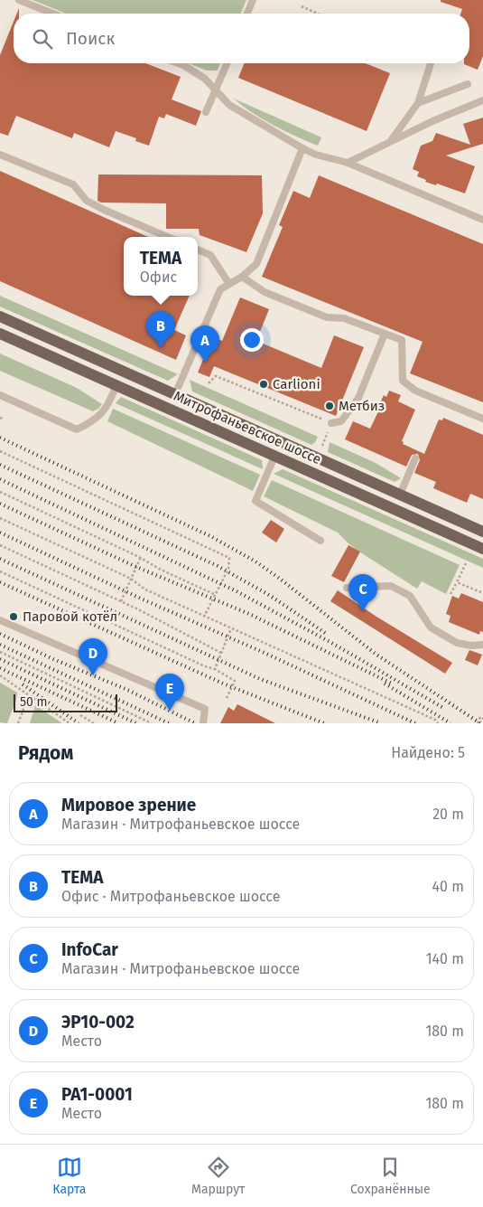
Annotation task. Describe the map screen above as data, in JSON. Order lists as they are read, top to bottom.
{
  "streets": {
    "main road": ["Митрофаньевское шоссе"]
  },
  "places": ["Carlioni", "Метбиз", "Паровой котёл"],
  "scale_bar": "50 m",
  "page": {
    "search": "Поиск",
    "popup": ["ТЕМА", "Офис"],
    "pins": [
      "B",
      "A",
      "C",
      "D",
      "E"
    ],
    "scale": "50 m",
    "heading": ["Рядом", "Найдено: 5"],
    "list": [
      {
        "mark": "A",
        "name": "Мировое зрение",
        "note": "Магазин · Митрофаньевское шоссе",
        "value": "20 m"
      },
      {
        "mark": "B",
        "name": "ТЕМА",
        "note": "Офис · Митрофаньевское шоссе",
        "value": "40 m"
      },
      {
        "mark": "C",
        "name": "InfoCar",
        "note": "Магазин · Митрофаньевское шоссе",
        "value": "140 m"
      },
      {
        "mark": "D",
        "name": "ЭР10-002",
        "note": "Место",
        "value": "180 m"
      },
      {
        "mark": "E",
        "name": "РА1-0001",
        "note": "Место",
        "value": "180 m"
      }
    ],
    "nav": ["Карта", "Маршрут", "Сохранённые"]
  }
}
